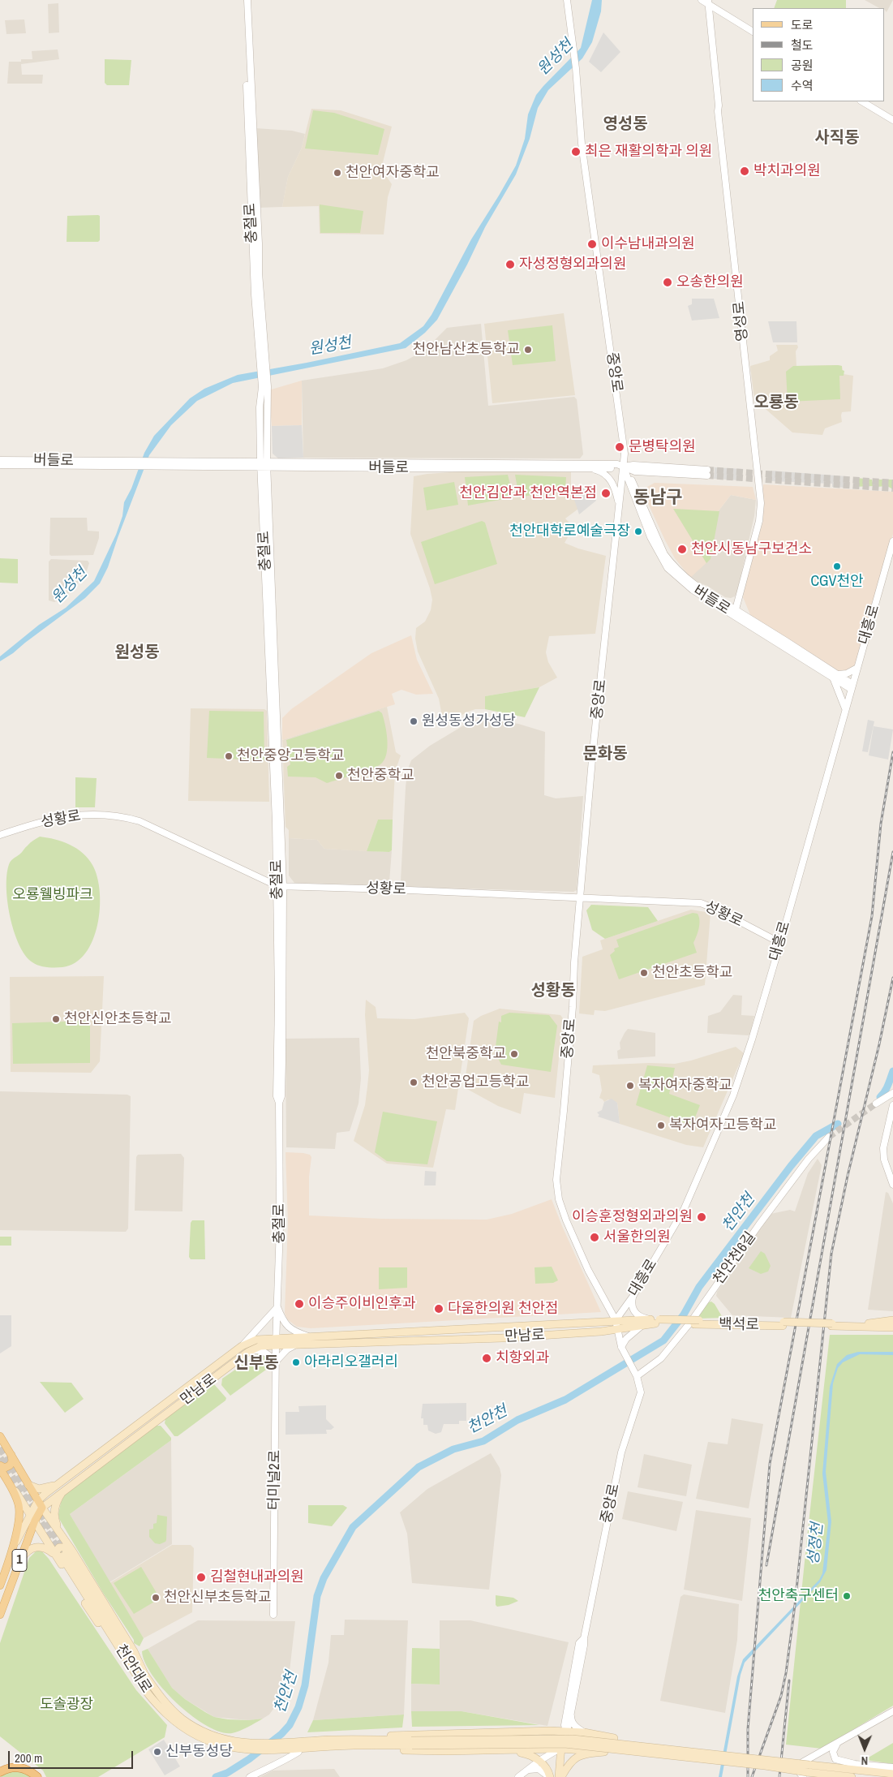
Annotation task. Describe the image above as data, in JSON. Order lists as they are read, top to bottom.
{
  "streets": {
    "main road": [
      "백석로",
      "만남로",
      "1",
      "천안대로"
    ],
    "street": [
      "충절로",
      "영성로",
      "중앙로",
      "버들로",
      "대흥로",
      "성황로",
      "천안천6길",
      "터미널2로"
    ]
  },
  "crossings": [
    ["충절로", "버들로"],
    ["충절로", "성황로"],
    ["충절로", "만남로"],
    ["충절로", "터미널2로"],
    ["영성로", "버들로"],
    ["중앙로", "버들로"],
    ["중앙로", "대흥로"],
    ["중앙로", "성황로"],
    ["중앙로", "천안천6길"],
    ["중앙로", "만남로"],
    ["버들로", "대흥로"],
    ["대흥로", "성황로"],
    ["대흥로", "만남로"],
    ["만남로", "터미널2로"]
  ],
  "districts": [
    "영성동",
    "사직동",
    "오룡동",
    "동남구",
    "원성동",
    "문화동",
    "성황동",
    "신부동"
  ],
  "water": ["원성천", "천안천", "성정천"],
  "parks": ["오룡웰빙파크", "도솔광장"],
  "places": [
    "최은 재활의학과 의원",
    "박치과의원",
    "천안여자중학교",
    "이수남내과의원",
    "자성정형외과의원",
    "오송한의원",
    "천안남산초등학교",
    "문병탁의원",
    "천안김안과 천안역본점",
    "천안대학로예술극장",
    "천안시동남구보건소",
    "CGV천안",
    "원성동성가성당",
    "천안중앙고등학교",
    "천안중학교",
    "천안초등학교",
    "천안신안초등학교",
    "천안북중학교",
    "천안공업고등학교",
    "복자여자중학교",
    "복자여자고등학교",
    "이승훈정형외과의원",
    "서울한의원",
    "이승주이비인후과",
    "다움한의원 천안점",
    "치항외과",
    "아라리오갤러리",
    "김철현내과의원",
    "천안축구센터",
    "천안신부초등학교",
    "신부동성당"
  ],
  "legend": [
    "도로",
    "철도",
    "공원",
    "수역"
  ],
  "scale_bar": "200 m",
  "north": "bottom"
}
